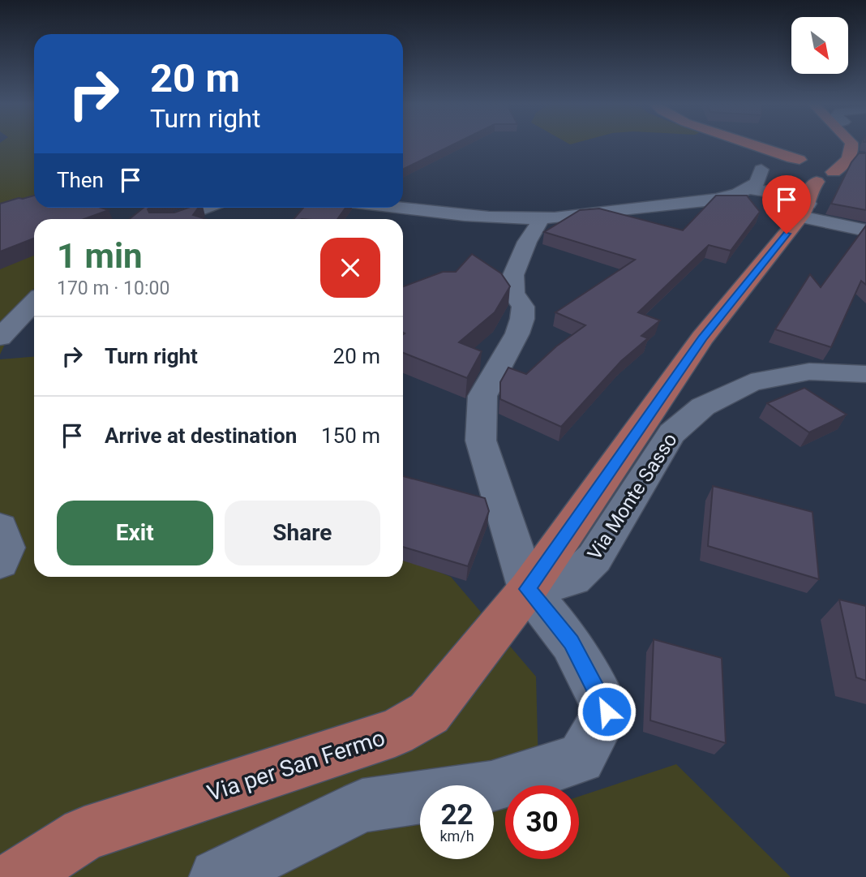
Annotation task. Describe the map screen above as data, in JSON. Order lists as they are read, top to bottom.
{
  "streets": {
    "main road": ["Via per San Fermo"],
    "street": ["Via Monte Sasso"]
  },
  "crossings": [
    ["Via Monte Sasso", "Via per San Fermo"]
  ],
  "north": "bottom right",
  "page": {
    "turn": ["20 m", "Turn right"],
    "then": "Then",
    "heading": ["1 min", "170 m · 10:00"],
    "list": [
      {
        "name": "Turn right",
        "value": "20 m"
      },
      {
        "name": "Arrive at destination",
        "value": "150 m"
      }
    ],
    "buttons": ["Exit", "Share"],
    "speed": "22 km/h",
    "limit": "30"
  }
}
